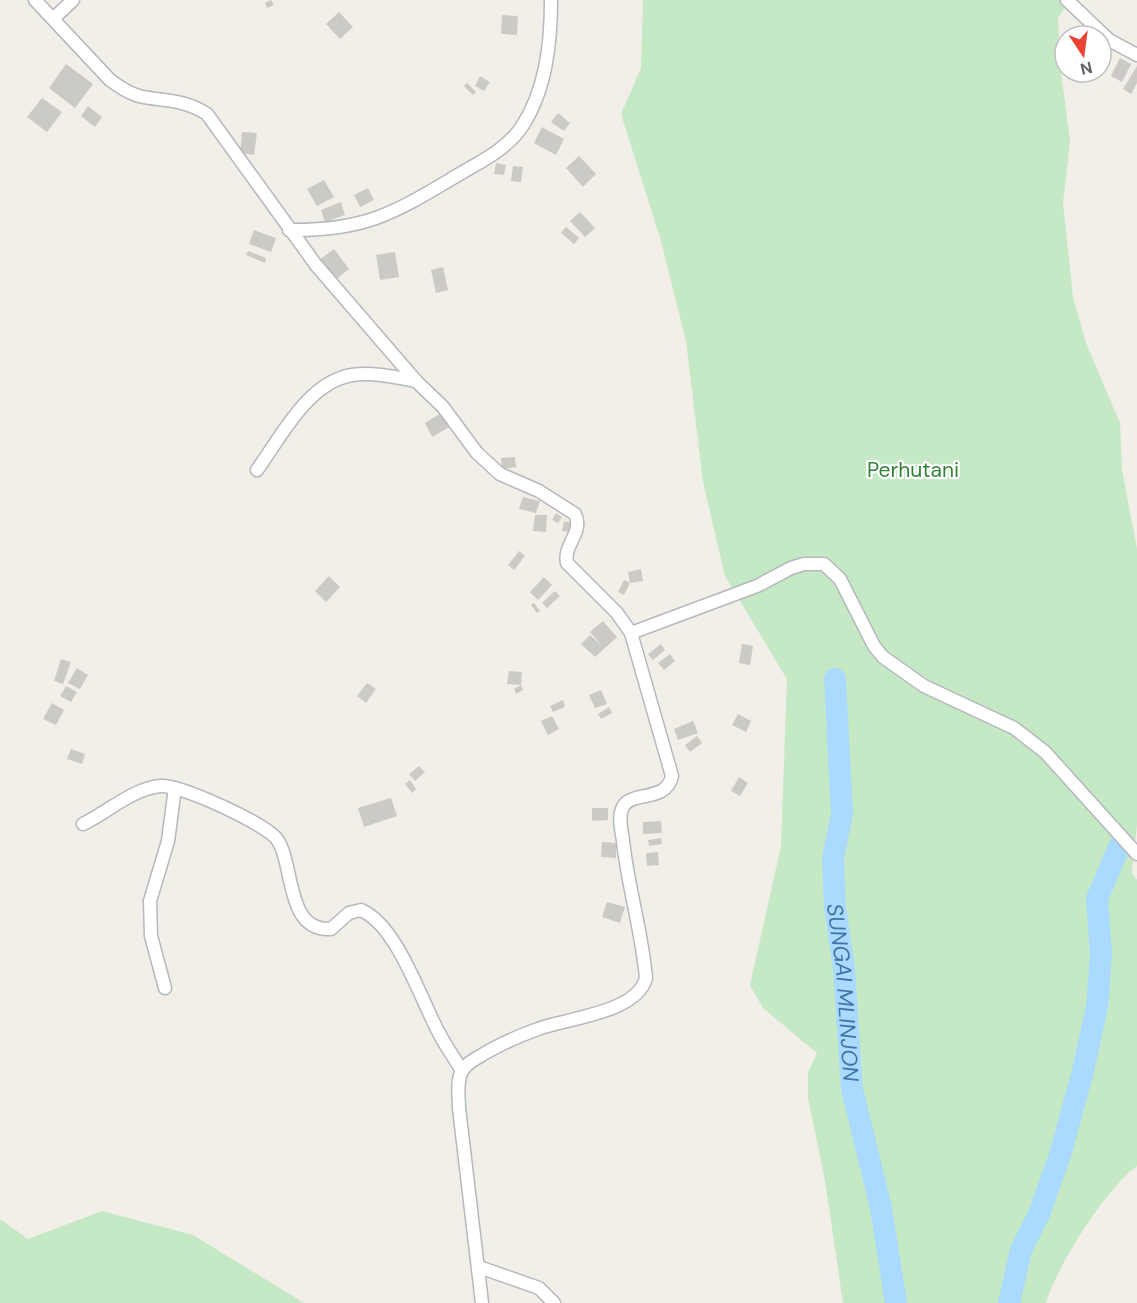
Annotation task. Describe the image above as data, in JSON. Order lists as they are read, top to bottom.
{
  "water": ["SUNGAI MLINJON"],
  "parks": ["Perhutani"],
  "north": "bottom"
}
